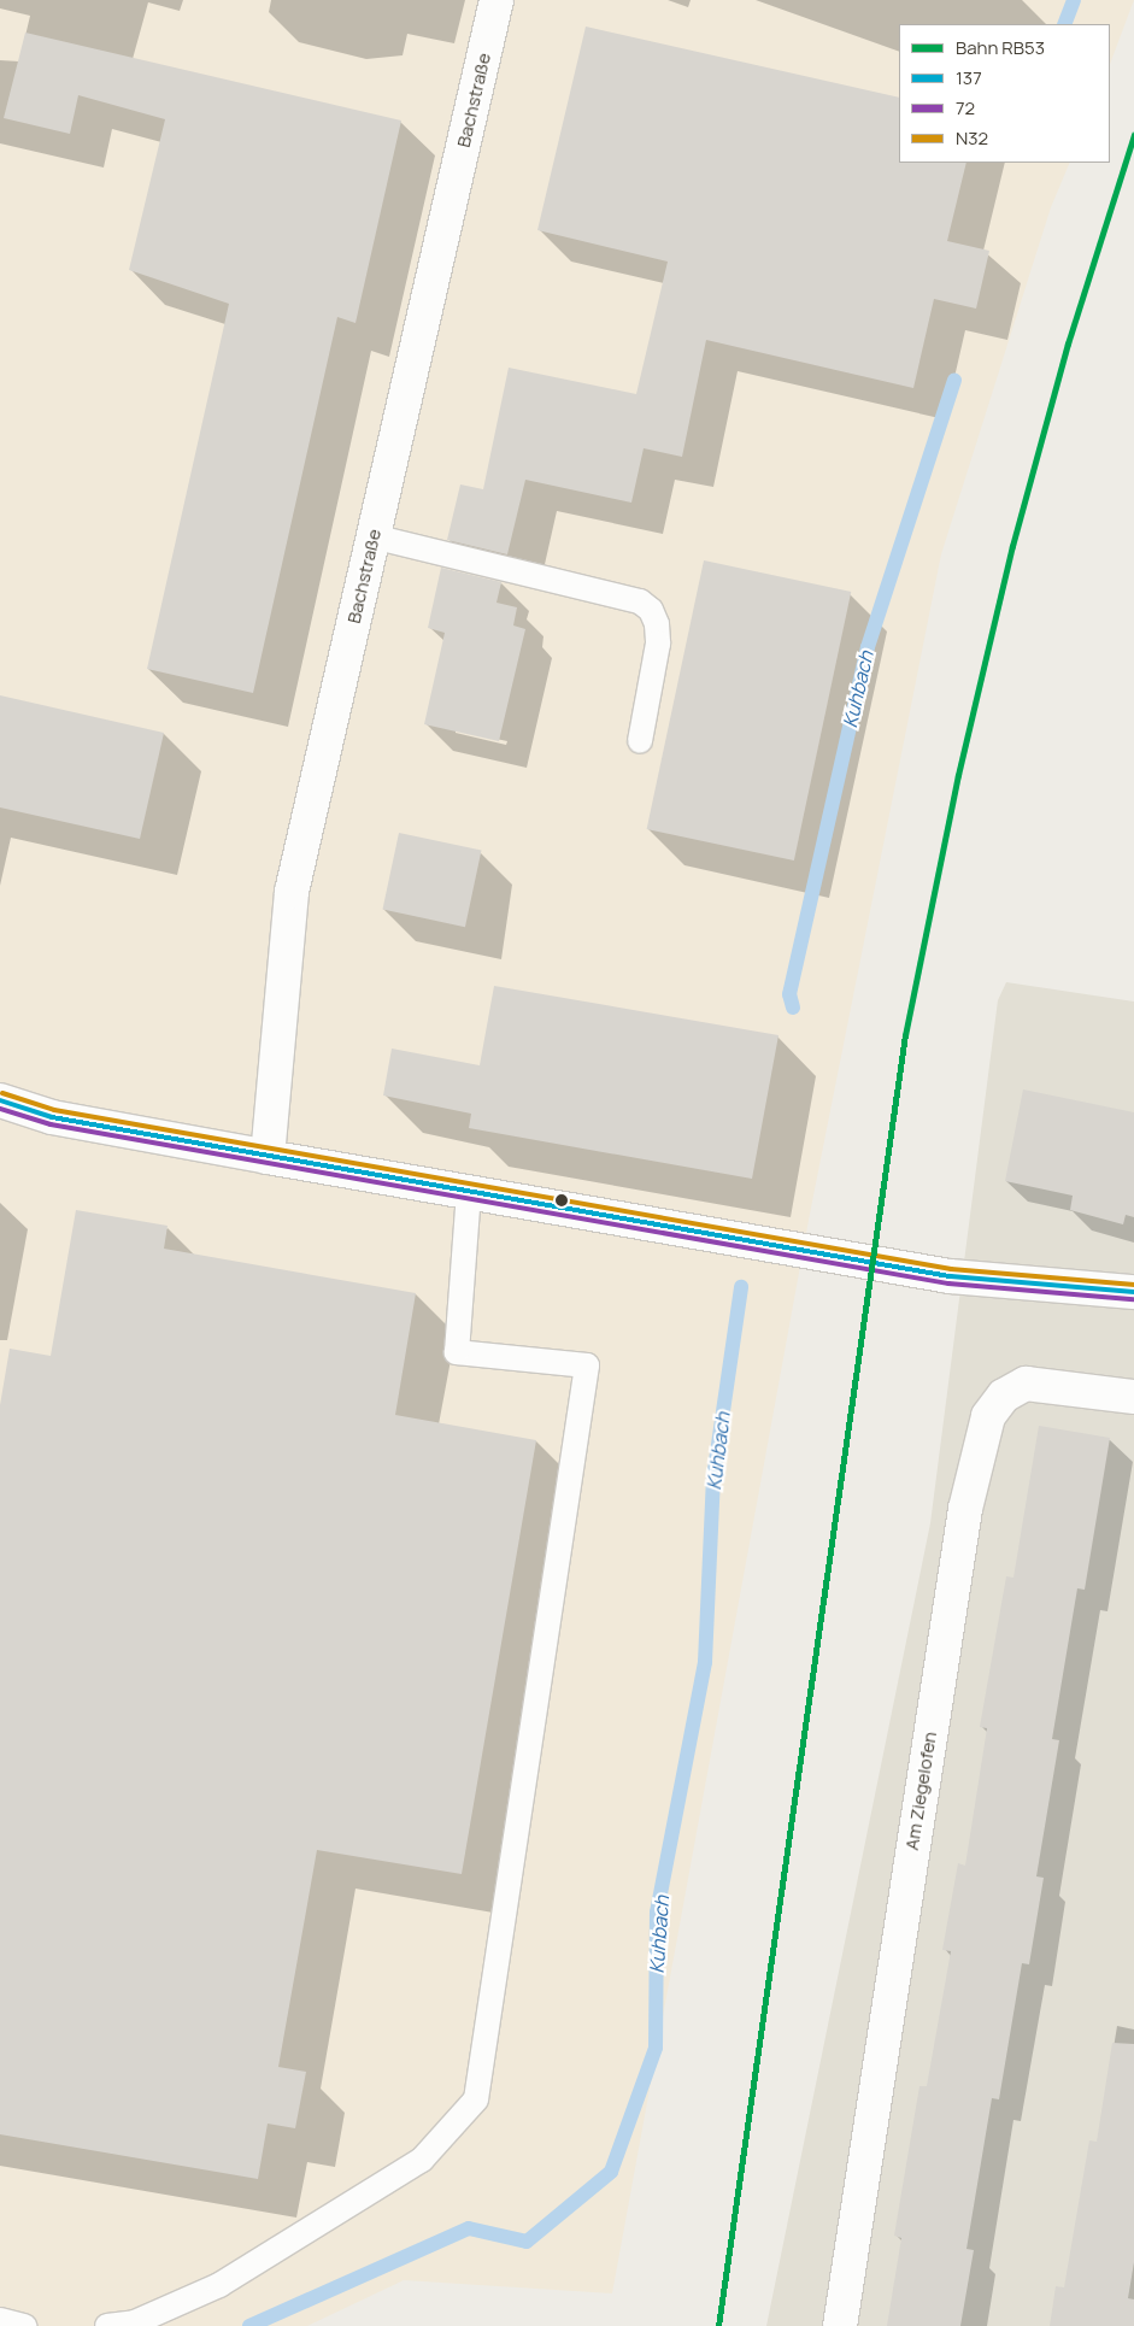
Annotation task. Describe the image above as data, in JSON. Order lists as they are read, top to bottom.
{
  "streets": {
    "street": ["Bachstraße", "Am Ziegelofen"]
  },
  "water": ["Kuhbach"],
  "lines": [
    "rail line RB53",
    "transit line N32",
    "transit line 137",
    "transit line 72"
  ],
  "legend": [
    "Bahn RB53",
    "137",
    "72",
    "N32"
  ]
}
